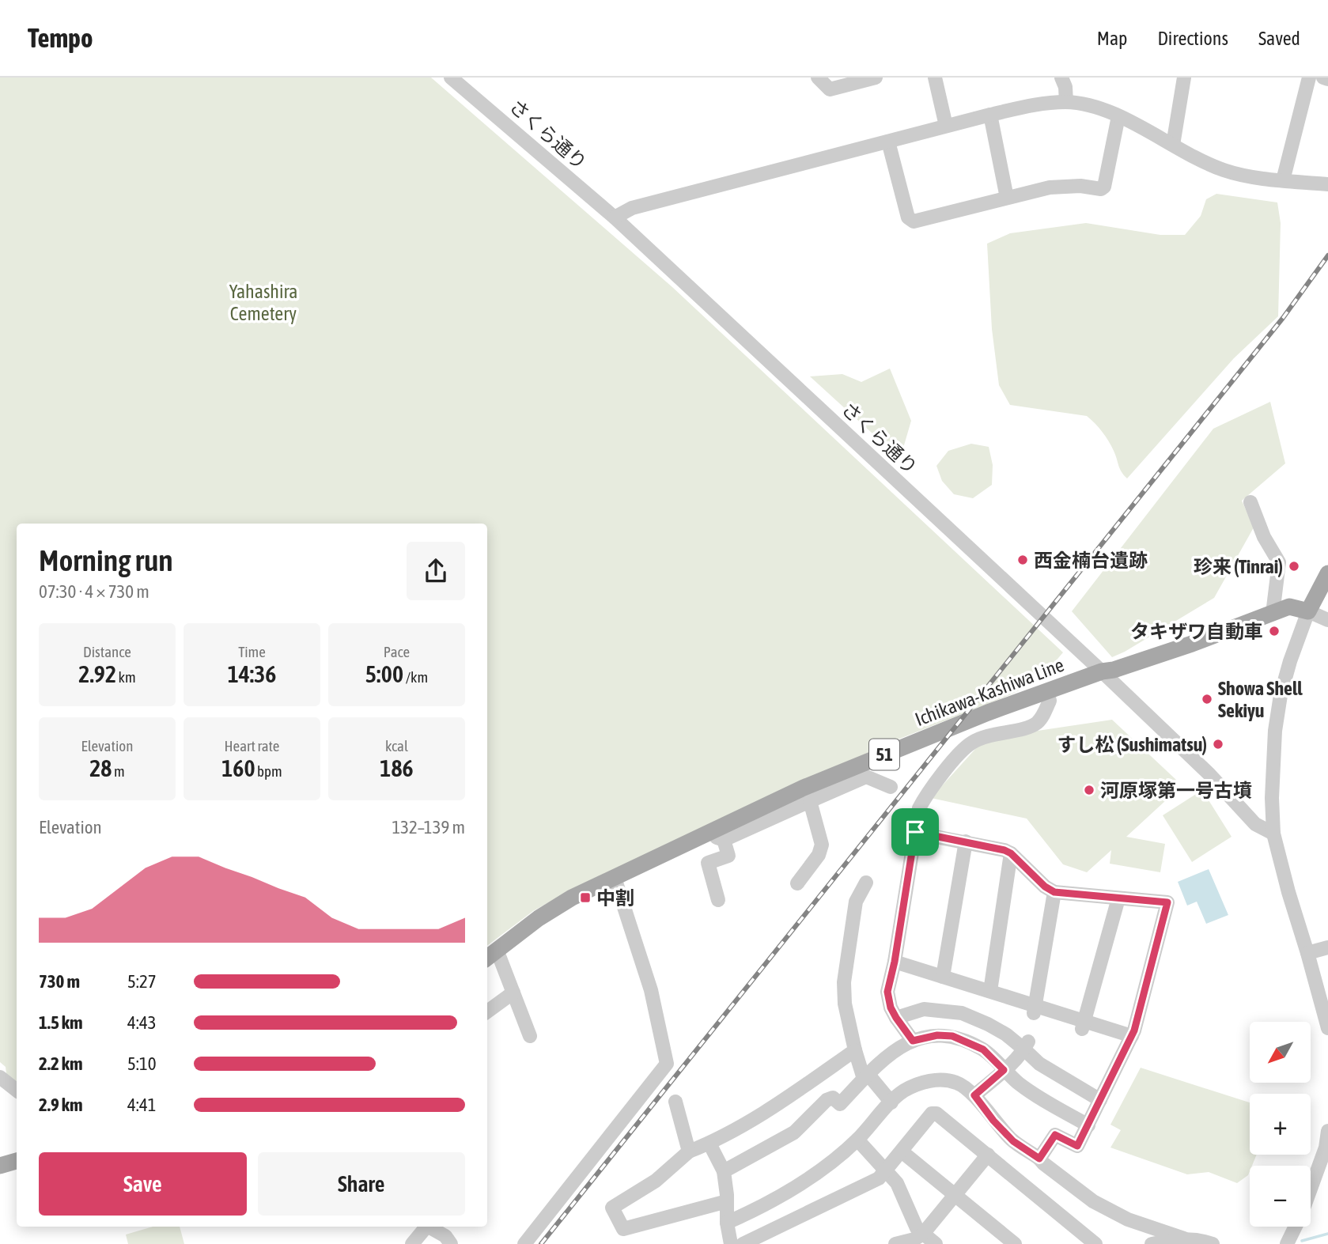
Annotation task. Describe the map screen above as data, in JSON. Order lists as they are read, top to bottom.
{
  "streets": {
    "main road": ["Ichikawa-Kashiwa Line", "51"],
    "street": ["さくら通り"]
  },
  "crossings": [
    ["さくら通り", "Ichikawa-Kashiwa Line"]
  ],
  "parks": ["Yahashira Cemetery"],
  "places": {
    "other": [
      "西金楠台遺跡",
      "珍来 (Tinrai)",
      "タキザワ自動車",
      "Showa Shell Sekiyu",
      "すし松 (Sushimatsu)",
      "河原塚第一号古墳"
    ],
    "transit": ["中割"]
  },
  "north": "bottom left",
  "page": {
    "header": "Tempo",
    "nav": ["Map", "Directions", "Saved"],
    "heading": ["Morning run", "07:30 · 4 × 730 m"],
    "stats": [
      ["Distance", "2.92 km"],
      ["Time", "14:36"],
      ["Pace", "5:00 /km"],
      ["Elevation", "28 m"],
      ["Heart rate", "160 bpm"],
      ["kcal", "186"]
    ],
    "chart": ["Elevation", "132–139 m"],
    "list": [
      {
        "name": "730 m",
        "note": "5:27"
      },
      {
        "name": "1.5 km",
        "note": "4:43"
      },
      {
        "name": "2.2 km",
        "note": "5:10"
      },
      {
        "name": "2.9 km",
        "note": "4:41"
      }
    ],
    "map_buttons": ["+", "−"],
    "buttons": ["Save", "Share"]
  }
}
